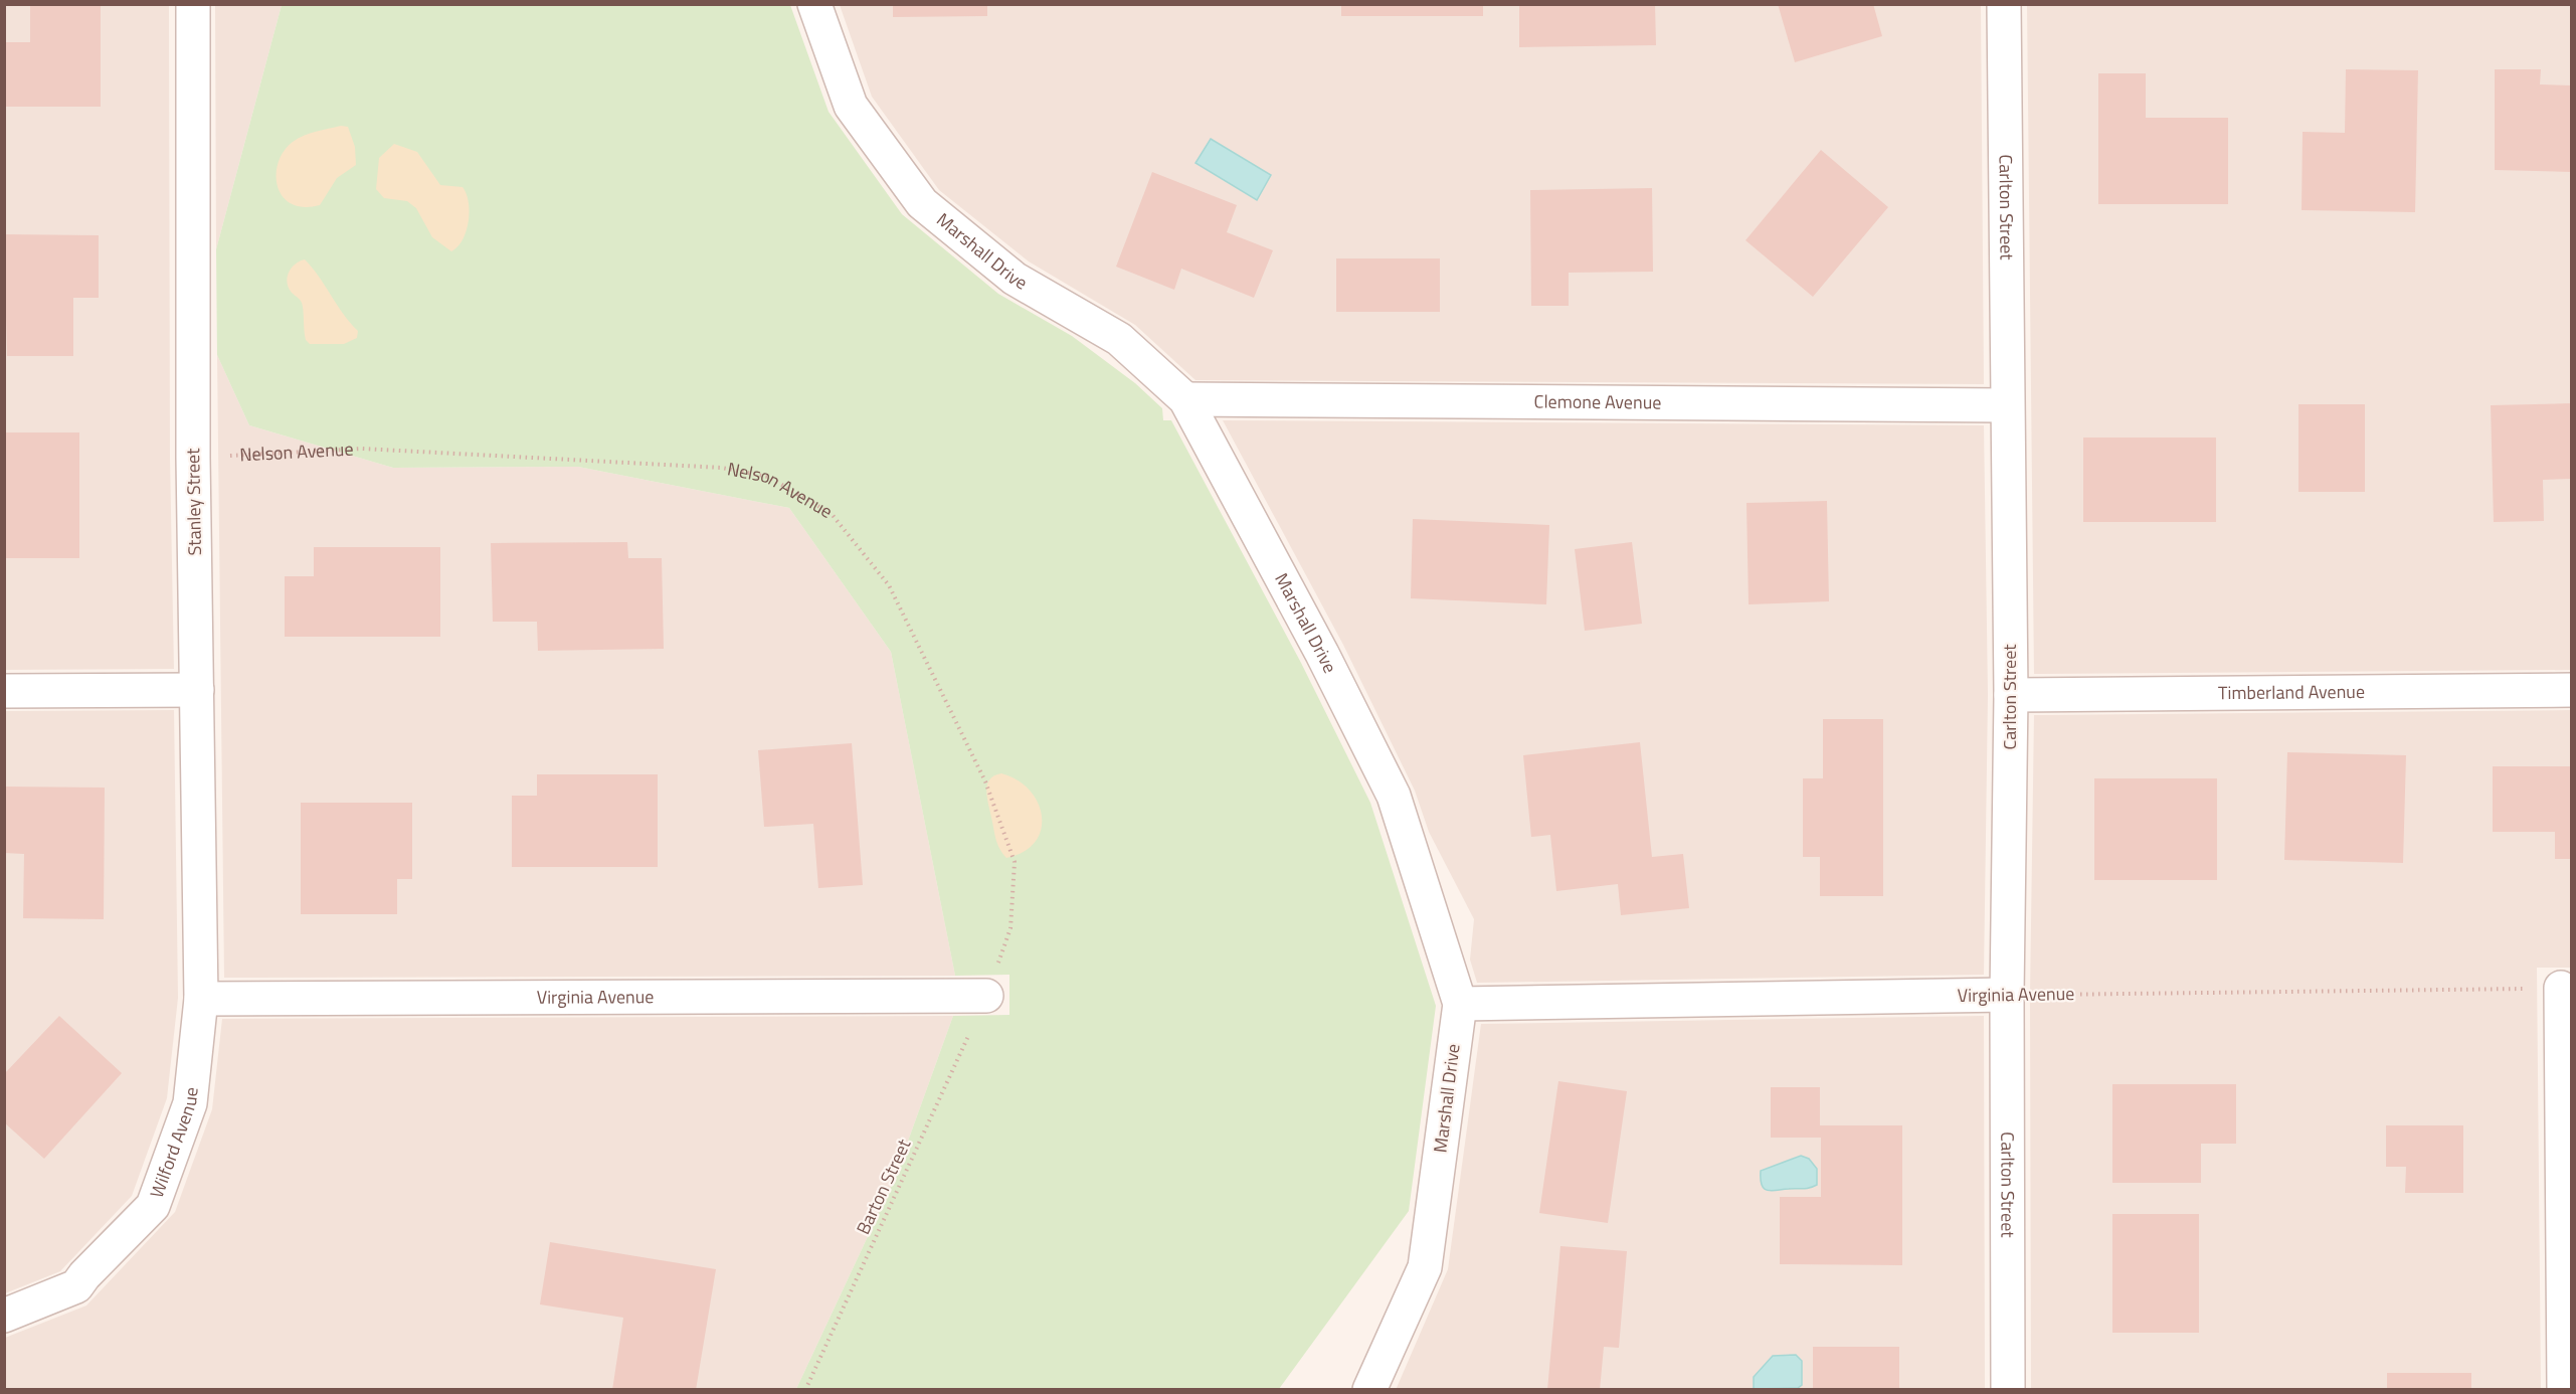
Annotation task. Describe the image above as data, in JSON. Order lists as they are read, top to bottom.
{
  "streets": {
    "street": [
      "Carlton Street",
      "Marshall Drive",
      "Clemone Avenue",
      "Stanley Street",
      "Timberland Avenue",
      "Virginia Avenue",
      "Wilford Avenue"
    ],
    "path": ["Nelson Avenue", "Barton Street"]
  },
  "crossings": [
    ["Carlton Street", "Clemone Avenue"],
    ["Carlton Street", "Timberland Avenue"],
    ["Carlton Street", "Virginia Avenue"],
    ["Marshall Drive", "Clemone Avenue"],
    ["Marshall Drive", "Virginia Avenue"],
    ["Nelson Avenue", "Stanley Street"],
    ["Nelson Avenue", "Virginia Avenue"],
    ["Nelson Avenue", "Barton Street"],
    ["Stanley Street", "Virginia Avenue"],
    ["Stanley Street", "Wilford Avenue"],
    ["Virginia Avenue", "Wilford Avenue"],
    ["Virginia Avenue", "Barton Street"]
  ]
}
